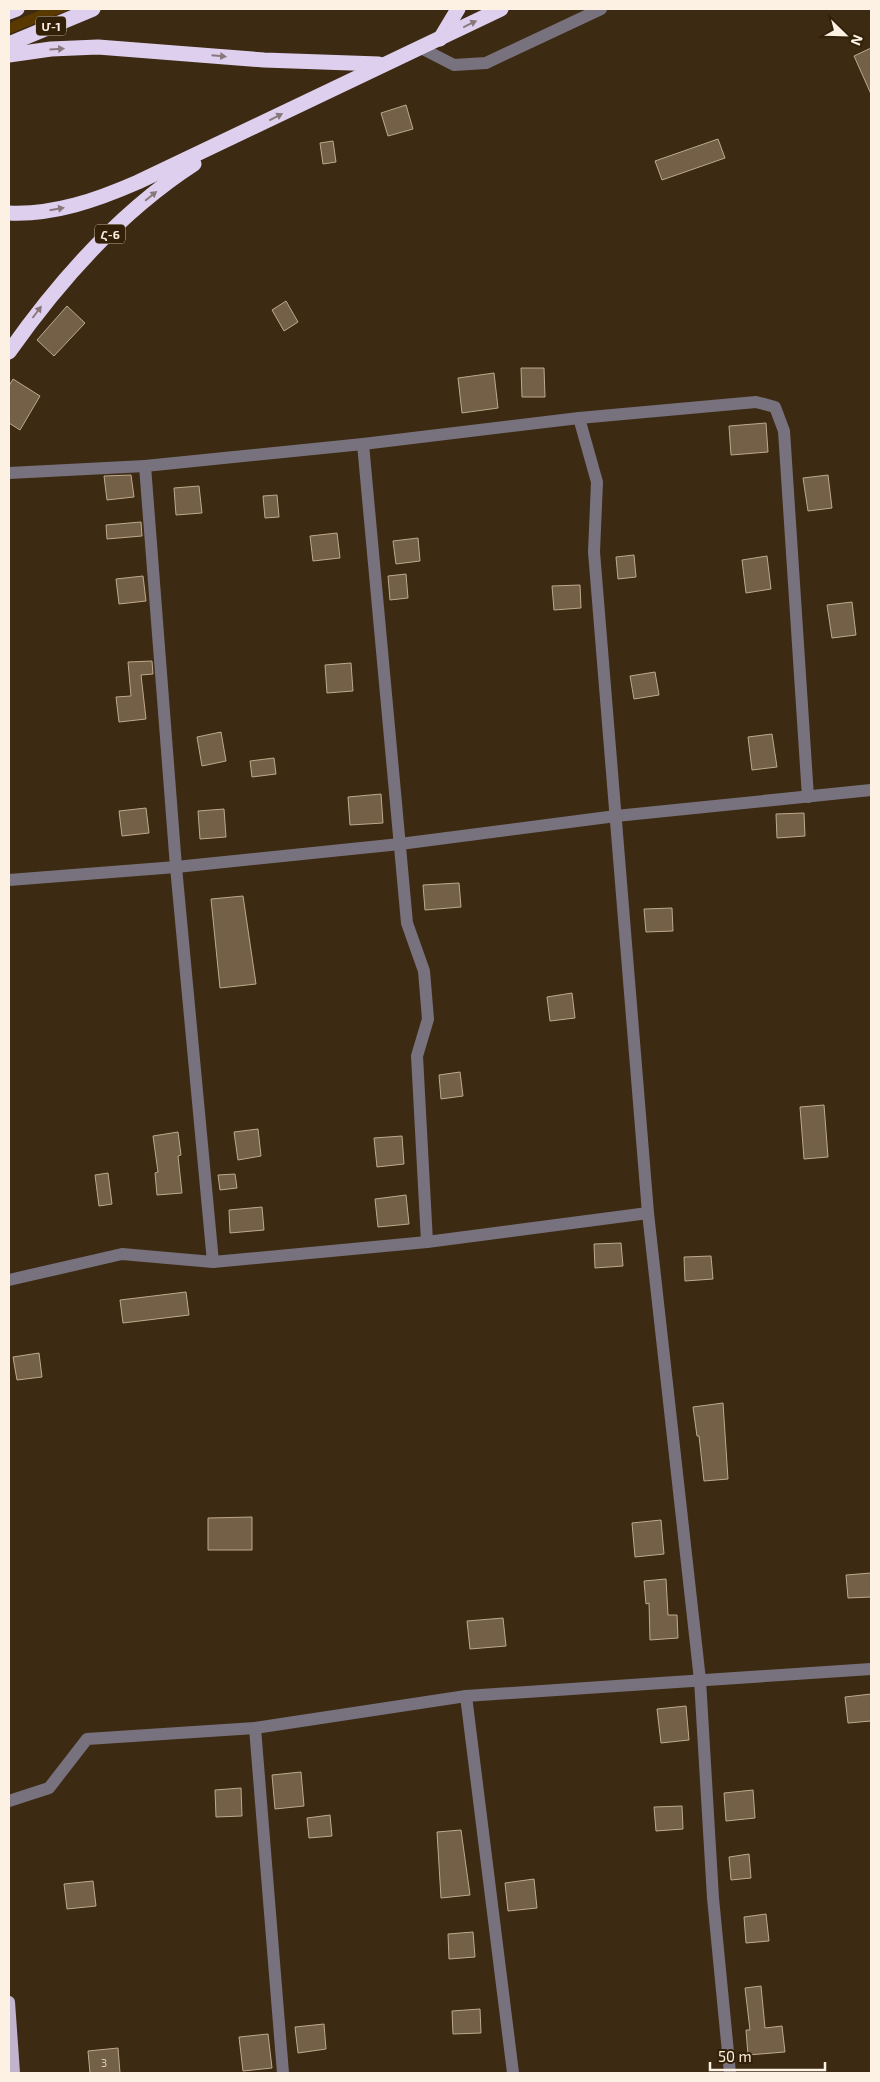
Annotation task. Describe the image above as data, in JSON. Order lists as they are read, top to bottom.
{
  "streets": {
    "highway": ["Մ-1", "Հ-6"]
  },
  "house_numbers": ["3"],
  "scale_bar": "50 m",
  "north": "bottom right"
}
